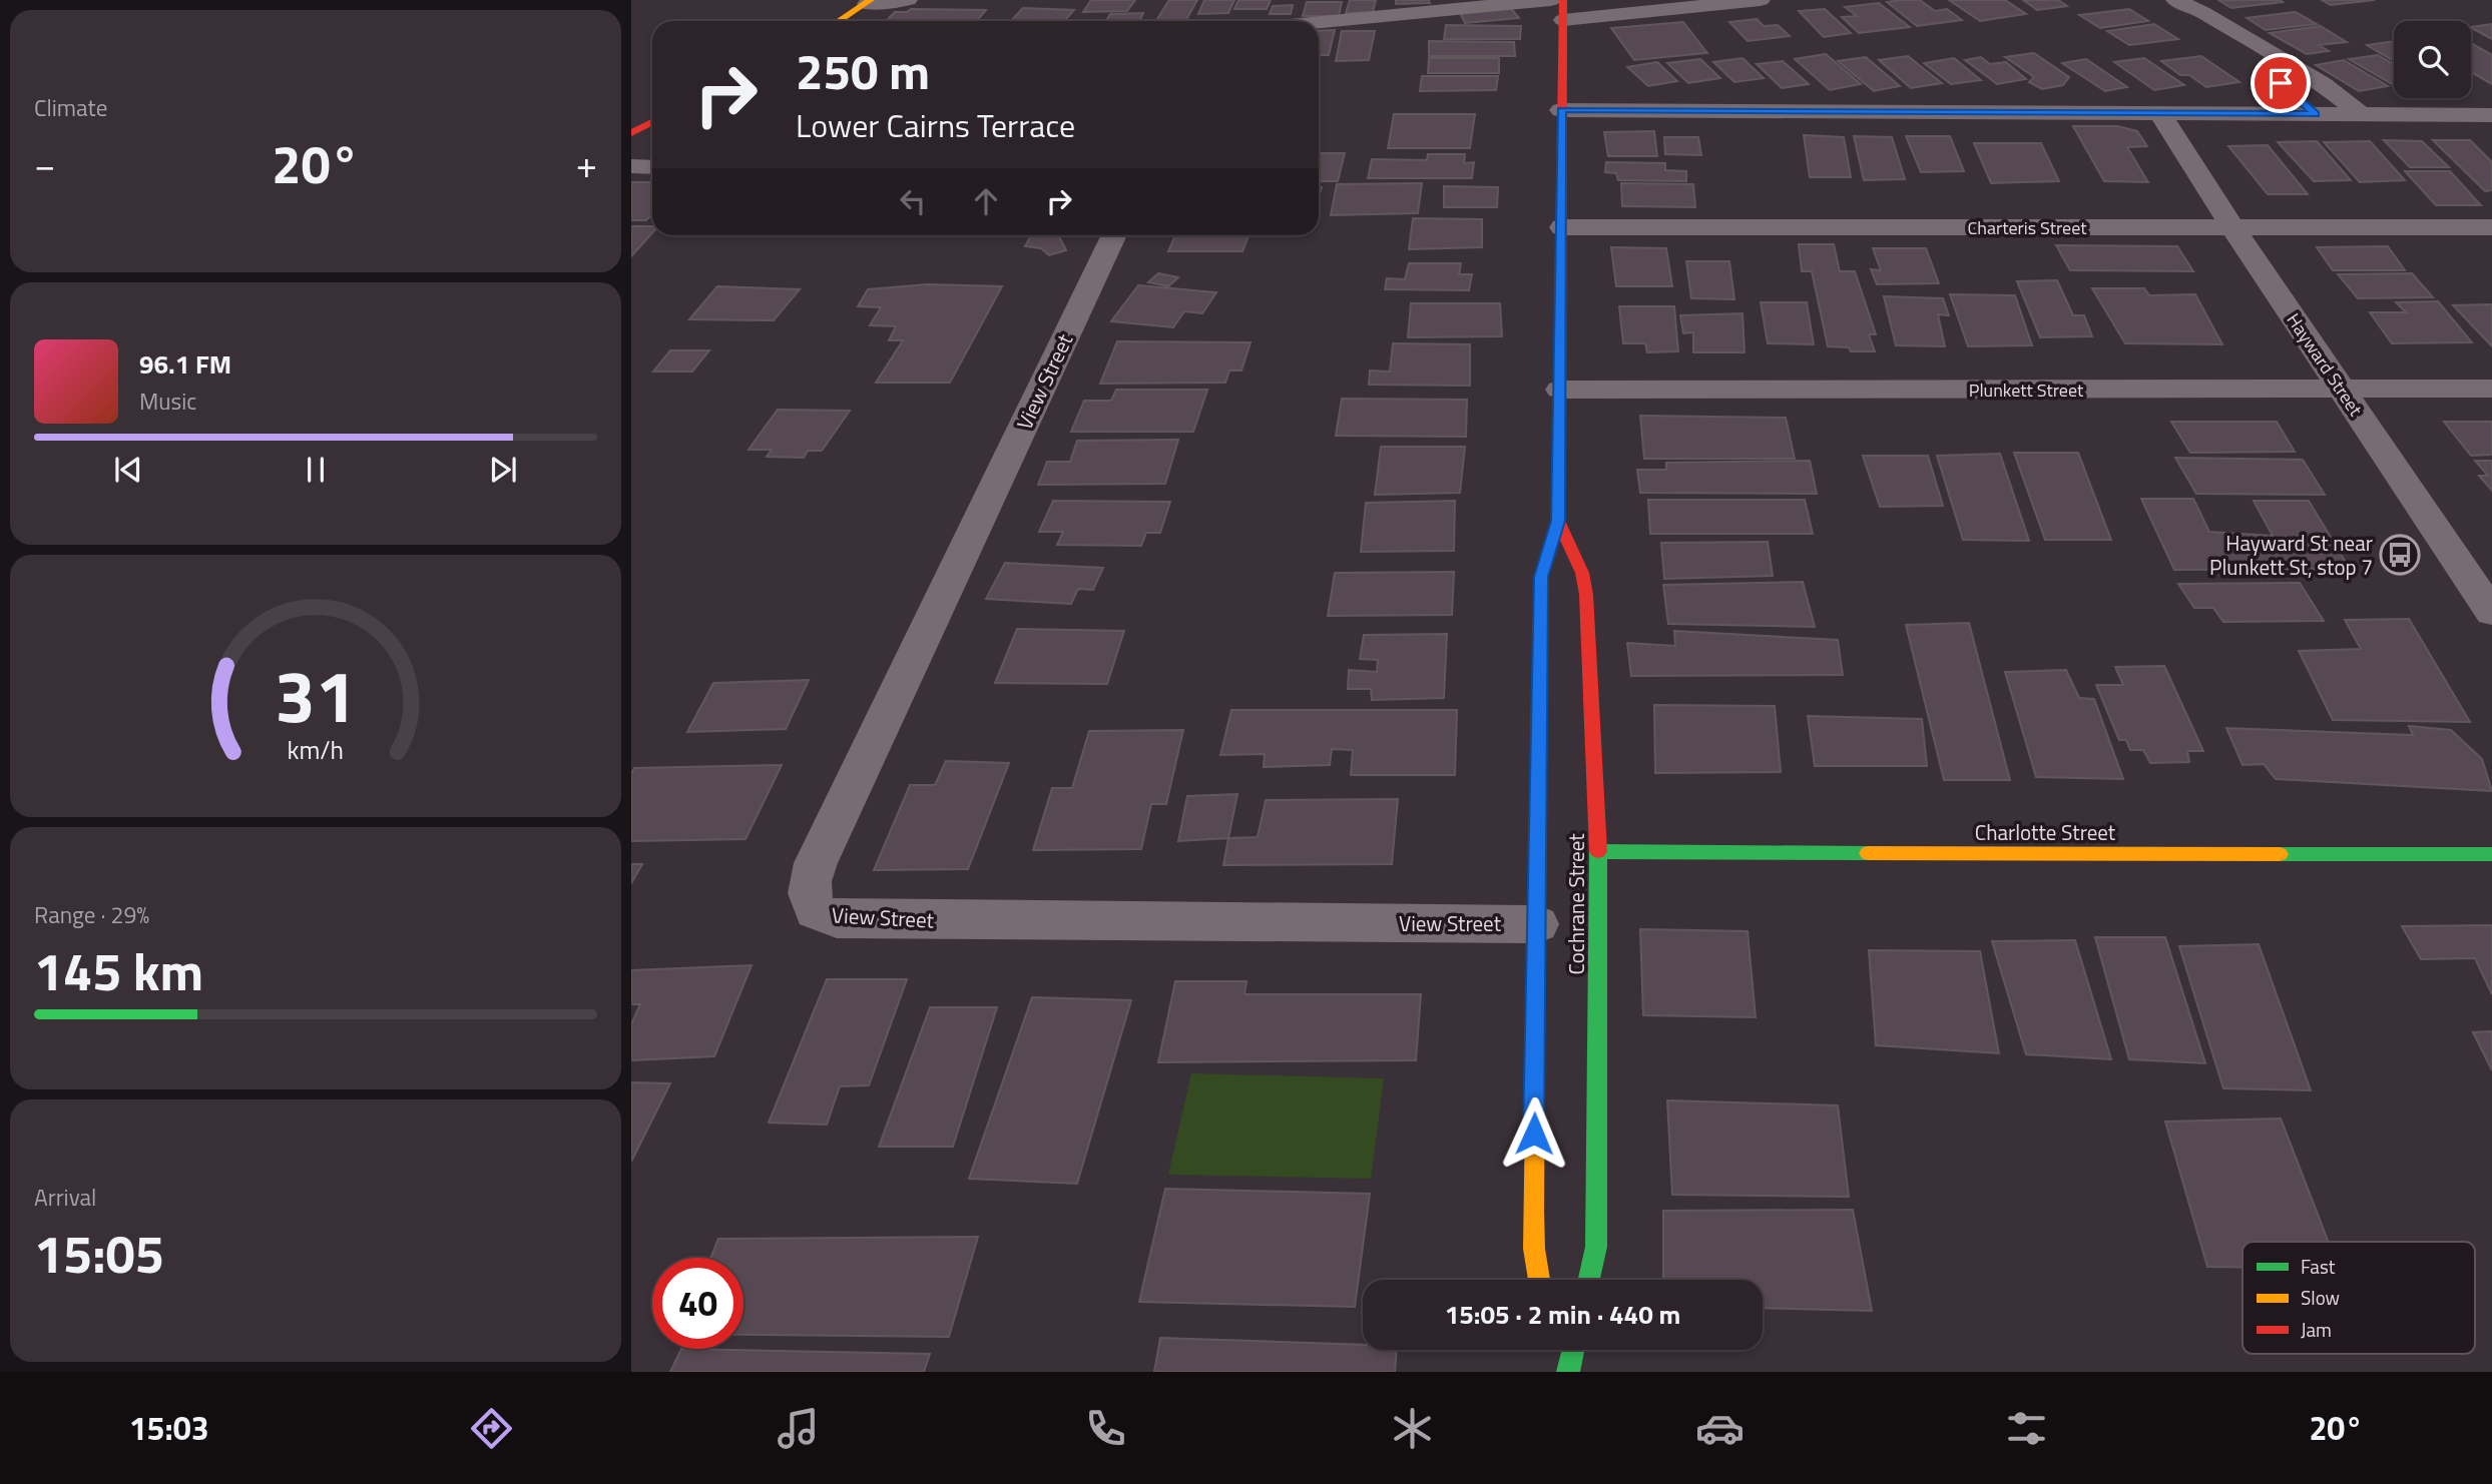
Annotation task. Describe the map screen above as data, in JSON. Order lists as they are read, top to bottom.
{
  "streets": {
    "street": [
      "Charteris Street",
      "Hayward Street",
      "View Street",
      "Plunkett Street",
      "Charlotte Street",
      "Cochrane Street"
    ]
  },
  "crossings": [
    ["Charteris Street", "Hayward Street"],
    ["Charteris Street", "Cochrane Street"],
    ["Hayward Street", "Plunkett Street"],
    ["View Street", "Cochrane Street"],
    ["Plunkett Street", "Cochrane Street"],
    ["Charlotte Street", "Cochrane Street"]
  ],
  "places": {
    "bus stop": ["Hayward St near Plunkett St, stop 7"]
  },
  "legend": ["Fast", "Slow", "Jam"],
  "page": {
    "tile": [
      "Climate",
      ["Range · 29%", "145 km"],
      ["Arrival", "15:05"]
    ],
    "turn": ["250 m", "Lower Cairns Terrace"],
    "heat": ["−", "20°", "+"],
    "song": ["96.1 FM", "Music"],
    "limit": "40",
    "trip": "15:05 · 2 min · 440 m",
    "tabs": ["15:03", "20°"],
    "gauge": ["31", "km/h"]
  }
}
